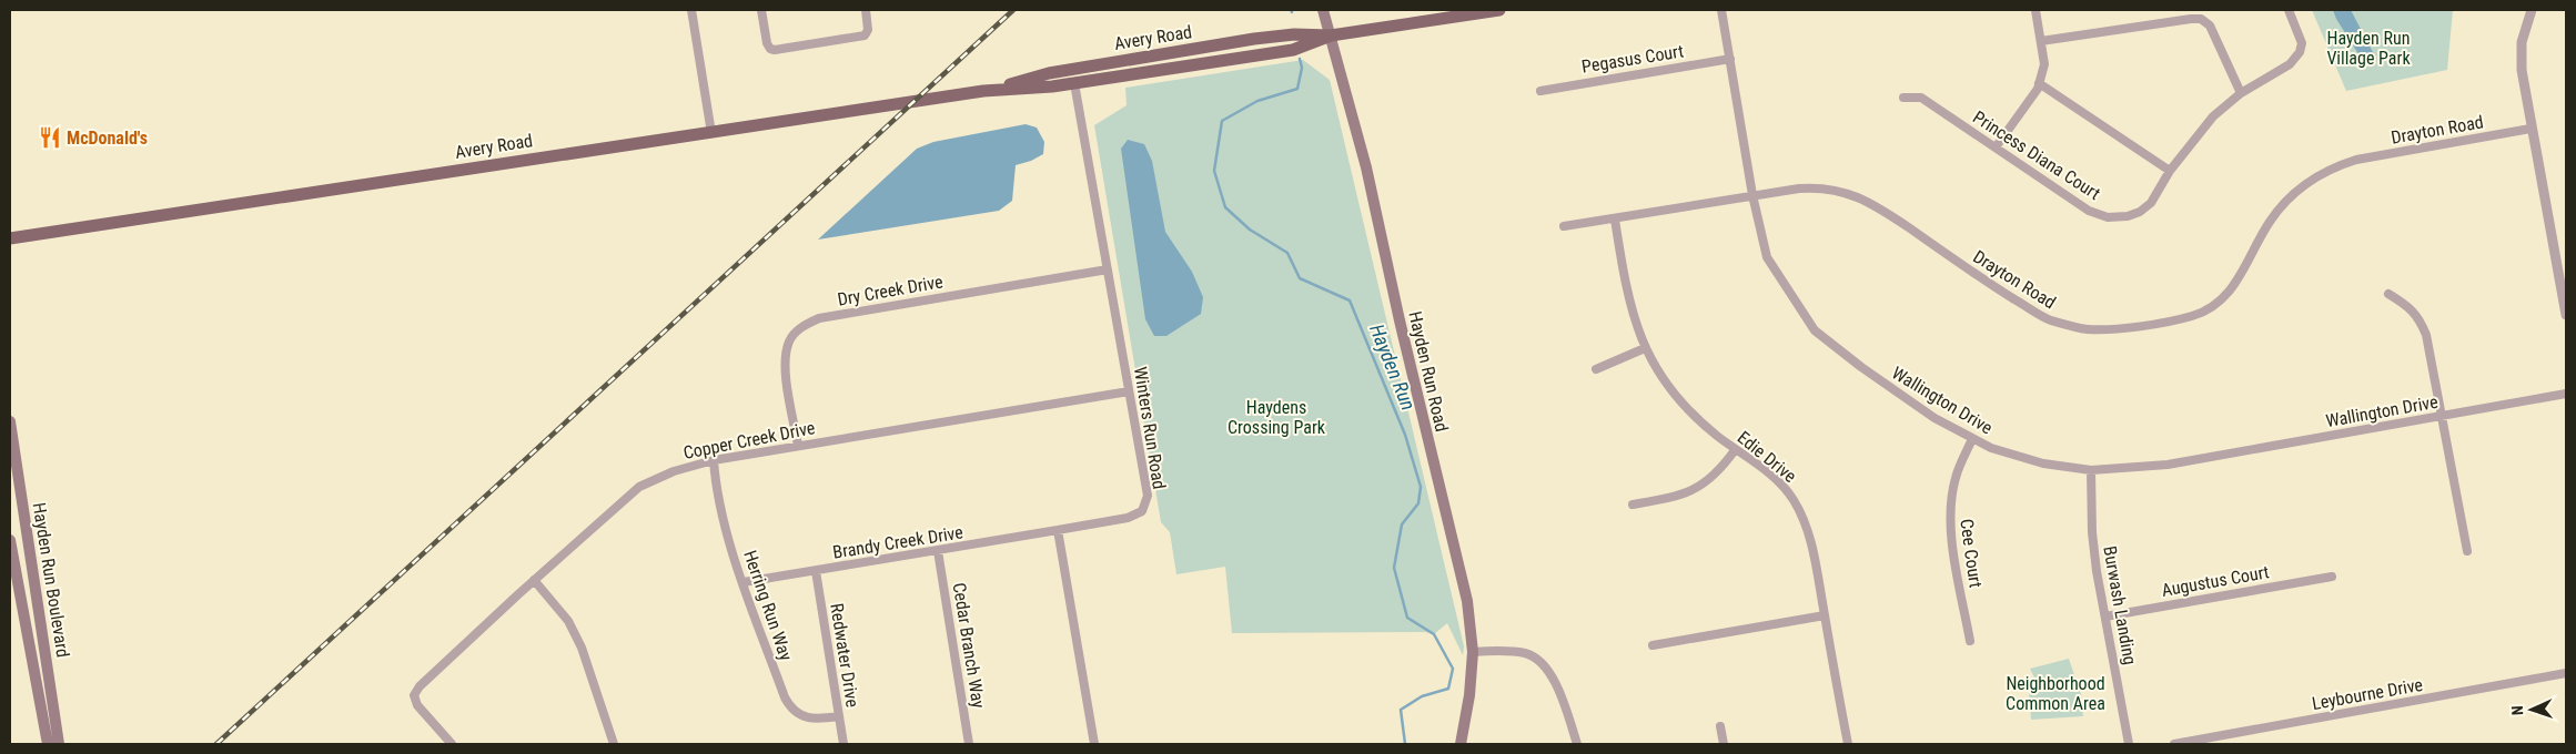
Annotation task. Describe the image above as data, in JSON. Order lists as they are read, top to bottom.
{
  "streets": {
    "main road": ["Avery Road", "Hayden Run Road", "Hayden Run Boulevard"],
    "street": [
      "Pegasus Court",
      "Drayton Road",
      "Princess Diana Court",
      "Dry Creek Drive",
      "Wallington Drive",
      "Winters Run Road",
      "Copper Creek Drive",
      "Edie Drive",
      "Brandy Creek Drive",
      "Cee Court",
      "Augustus Court",
      "Herring Run Way",
      "Burwash Landing",
      "Cedar Branch Way",
      "Redwater Drive",
      "Leybourne Drive"
    ]
  },
  "crossings": [
    ["Avery Road", "Hayden Run Road"],
    ["Avery Road", "Winters Run Road"],
    ["Pegasus Court", "Wallington Drive"],
    ["Drayton Road", "Wallington Drive"],
    ["Drayton Road", "Edie Drive"],
    ["Dry Creek Drive", "Winters Run Road"],
    ["Dry Creek Drive", "Copper Creek Drive"],
    ["Wallington Drive", "Cee Court"],
    ["Wallington Drive", "Burwash Landing"],
    ["Winters Run Road", "Copper Creek Drive"],
    ["Winters Run Road", "Brandy Creek Drive"],
    ["Copper Creek Drive", "Herring Run Way"],
    ["Brandy Creek Drive", "Herring Run Way"],
    ["Brandy Creek Drive", "Cedar Branch Way"],
    ["Brandy Creek Drive", "Redwater Drive"],
    ["Augustus Court", "Burwash Landing"],
    ["Herring Run Way", "Redwater Drive"]
  ],
  "water": ["Hayden Run"],
  "parks": ["Hayden Run Village Park", "Haydens Crossing Park", "Neighborhood Common Area"],
  "places": {
    "restaurant": ["McDonald's"]
  },
  "north": "left"
}
